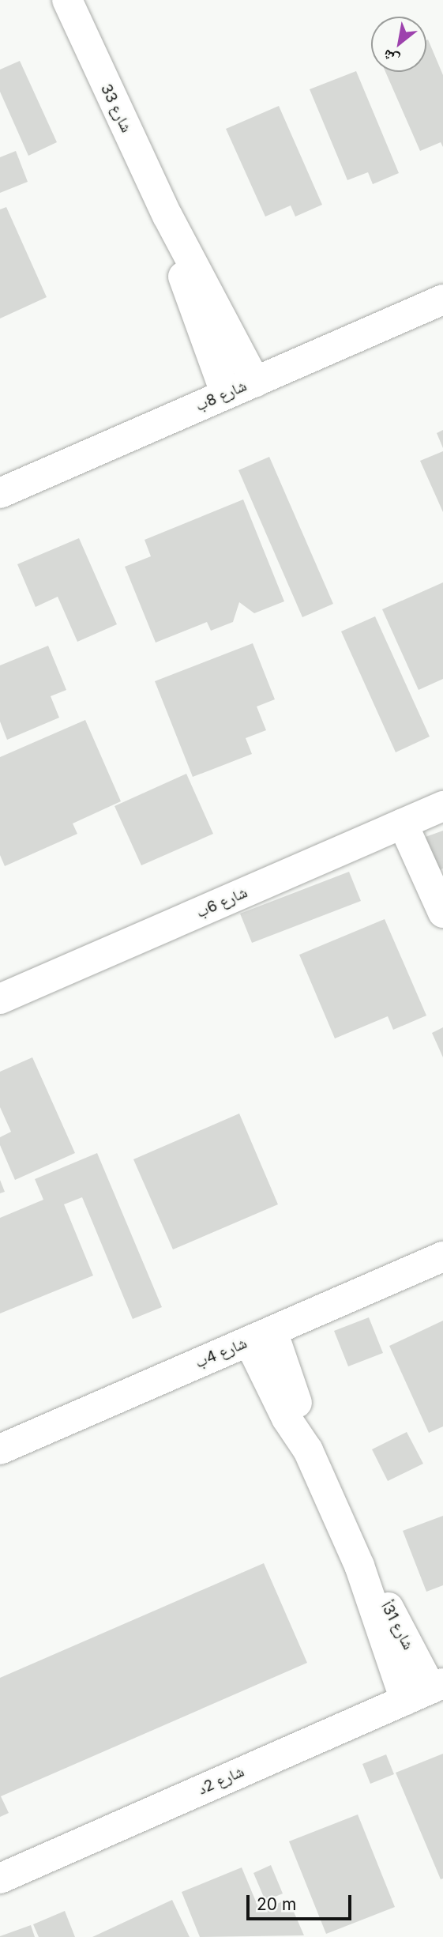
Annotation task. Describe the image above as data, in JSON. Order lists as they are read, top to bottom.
{
  "streets": {
    "street": [
      "شارع 33",
      "شارع 8ب",
      "شارع 6ب",
      "شارع 4ب",
      "شارع 31أ",
      "شارع 2د"
    ]
  },
  "crossings": [
    ["شارع 33", "شارع 8ب"],
    ["شارع 4ب", "شارع 31أ"],
    ["شارع 31أ", "شارع 2د"]
  ],
  "scale_bar": "20 m",
  "north": "bottom left"
}
